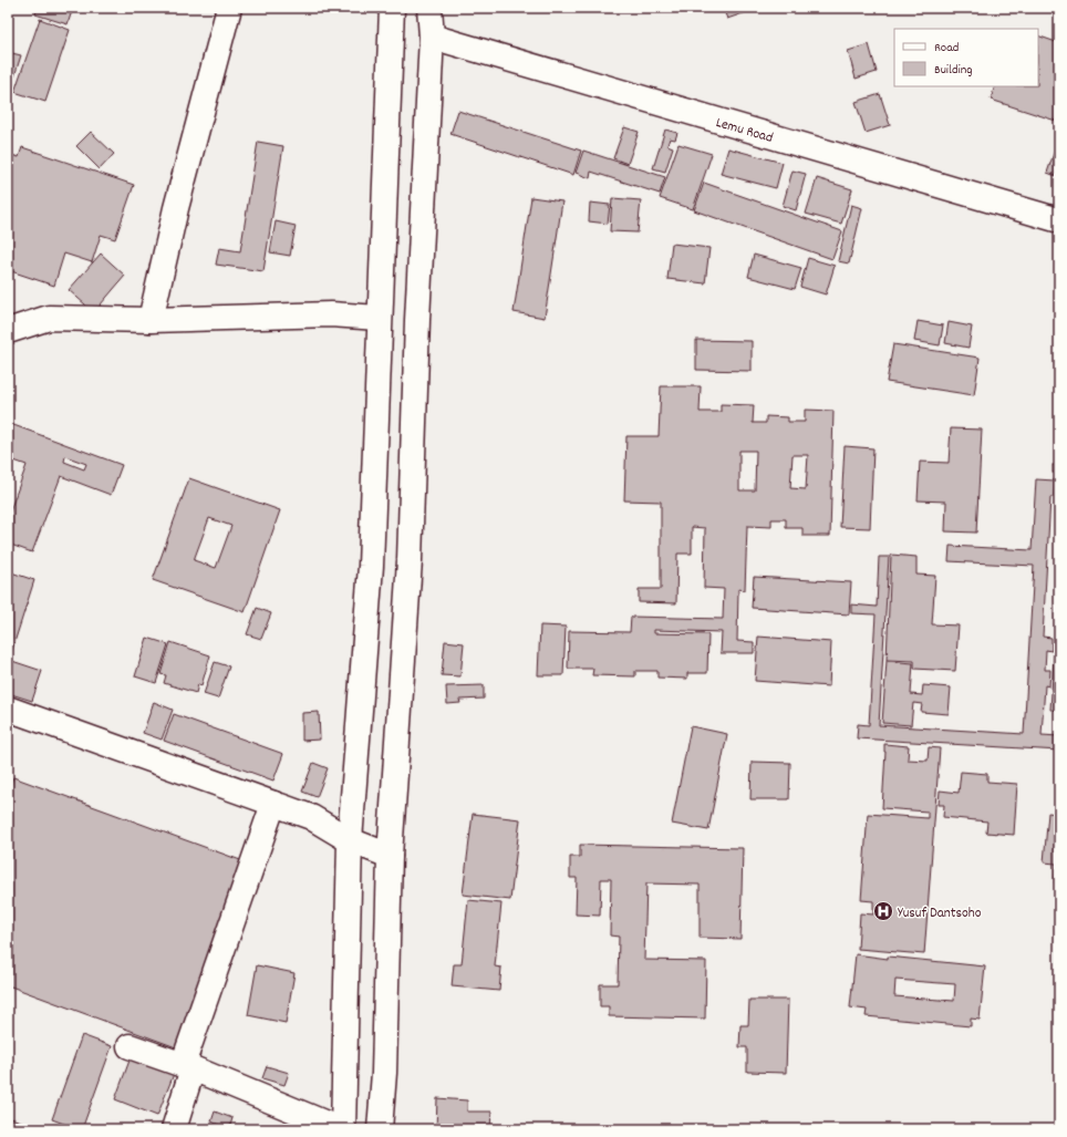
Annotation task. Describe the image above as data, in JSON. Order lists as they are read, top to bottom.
{
  "streets": {
    "street": ["Lemu Road"]
  },
  "places": {
    "hospital": ["Yusuf Dantsoho"]
  },
  "legend": ["Road", "Building"]
}
